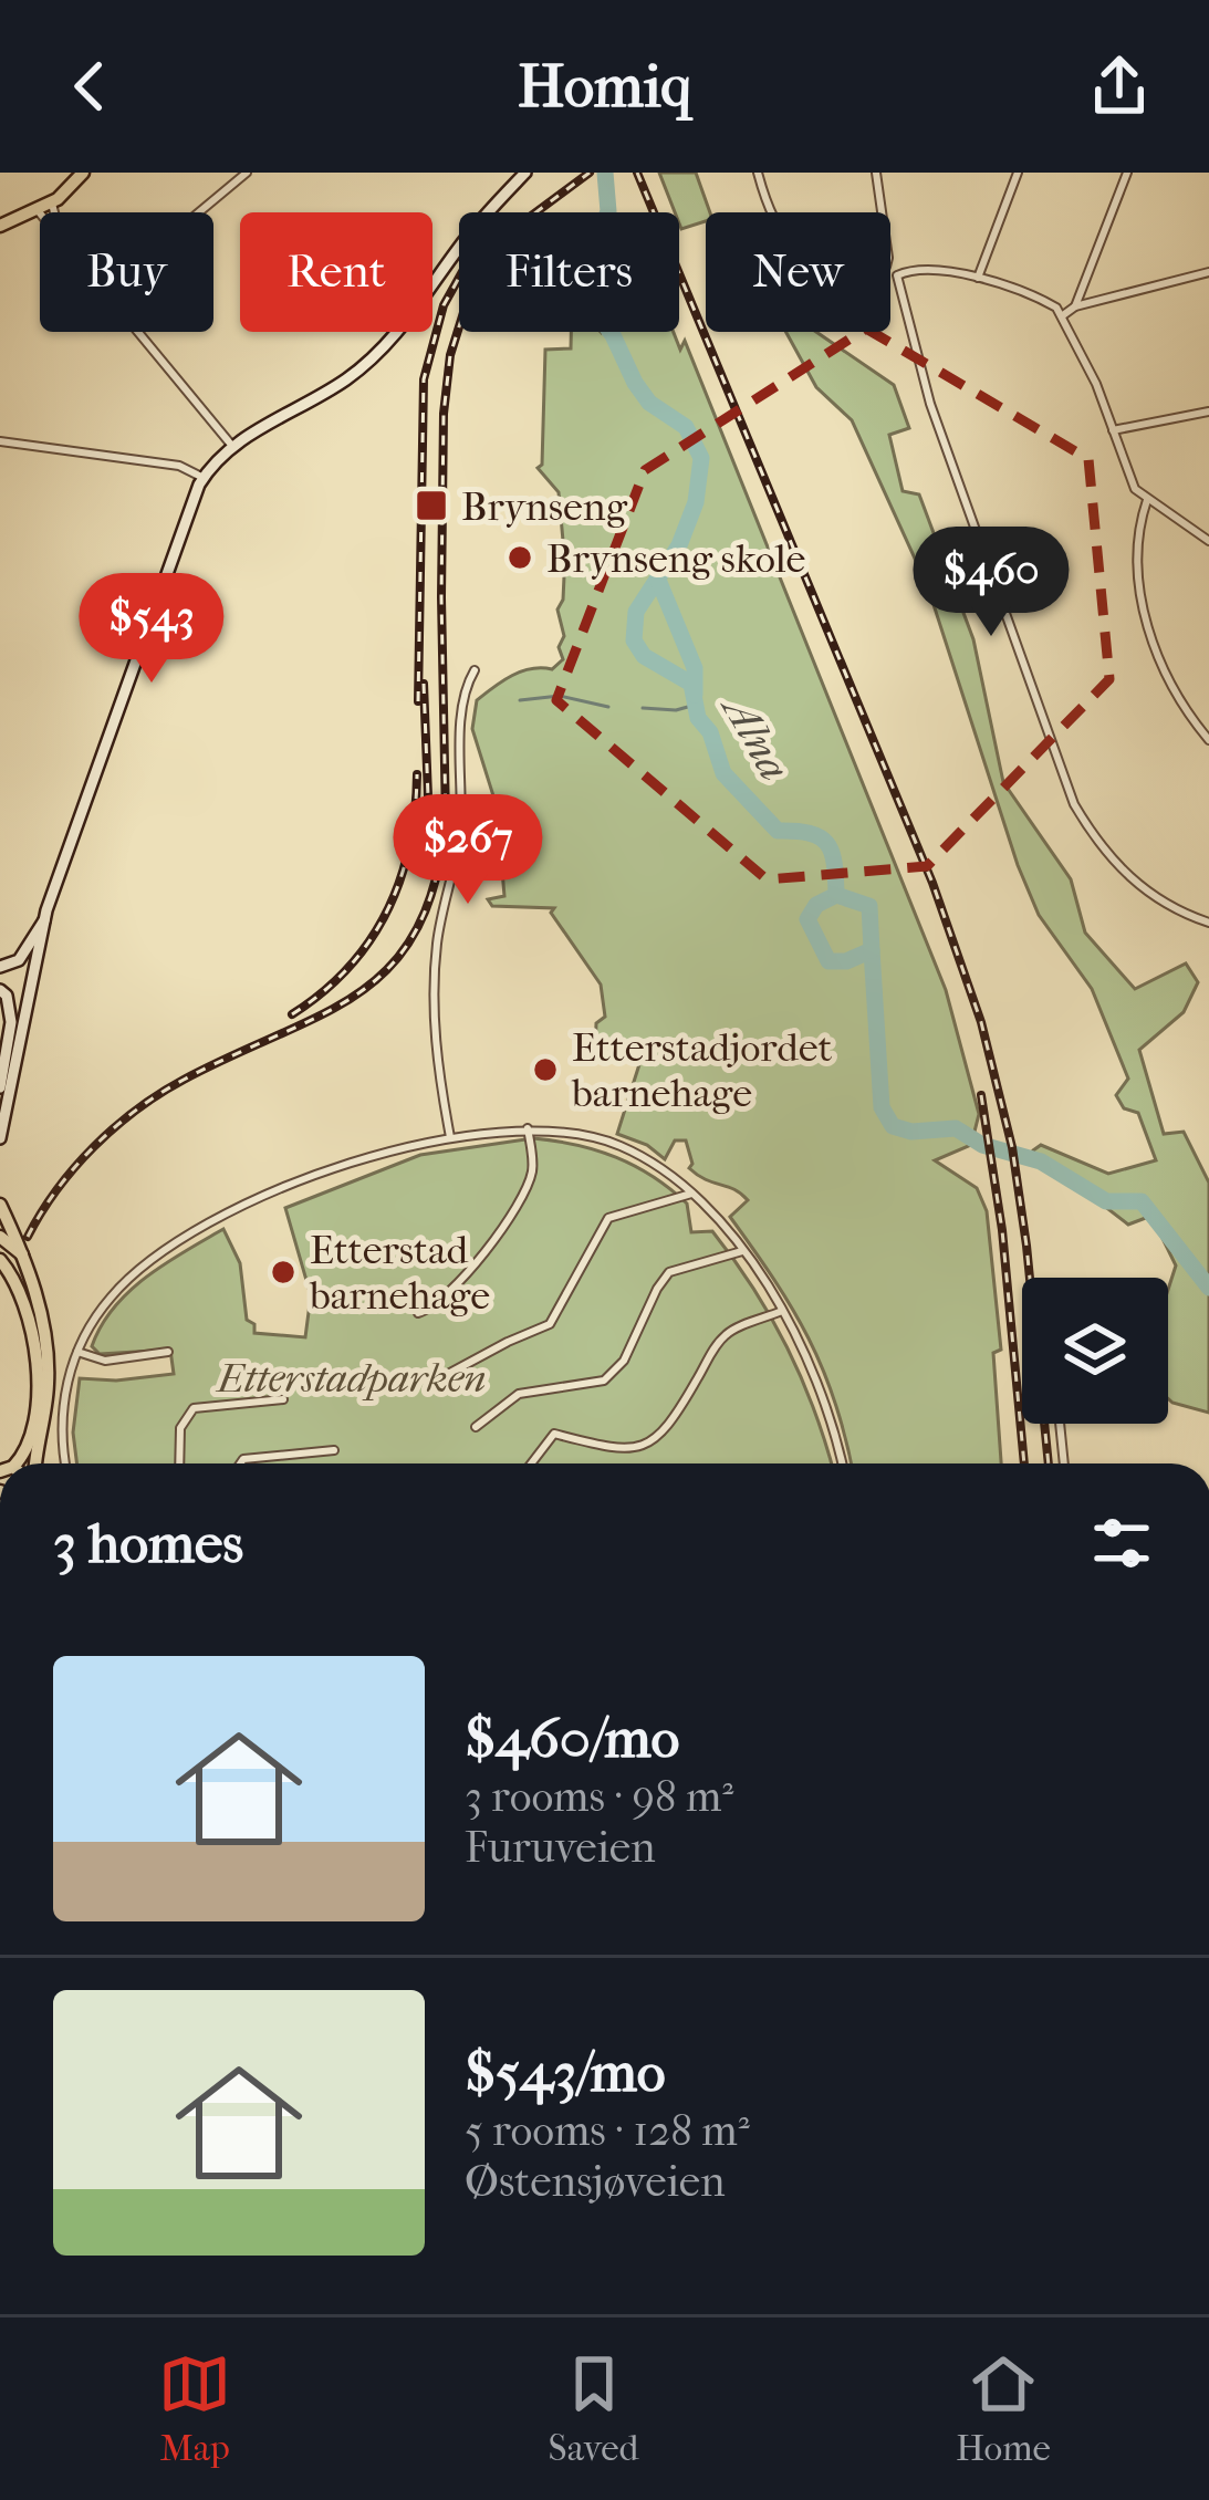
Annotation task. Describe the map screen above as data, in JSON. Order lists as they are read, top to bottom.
{
  "water": ["Alna"],
  "parks": ["Etterstadparken"],
  "places": {
    "transit": ["Brynseng"],
    "other": ["Brynseng skole", "Etterstadjordet barnehage", "Etterstad barnehage"]
  },
  "page": {
    "header": "Homiq",
    "chip": [
      "Buy",
      "Rent",
      "Filters",
      "New"
    ],
    "price": ["$460", "$543", "$267"],
    "heading": "3 homes",
    "list": [
      {
        "name": "$460/mo",
        "note": "3 rooms · 98 m² · Furuveien"
      },
      {
        "name": "$543/mo",
        "note": "5 rooms · 128 m² · Østensjøveien"
      }
    ],
    "tabs": ["Map", "Saved", "Home"]
  }
}
